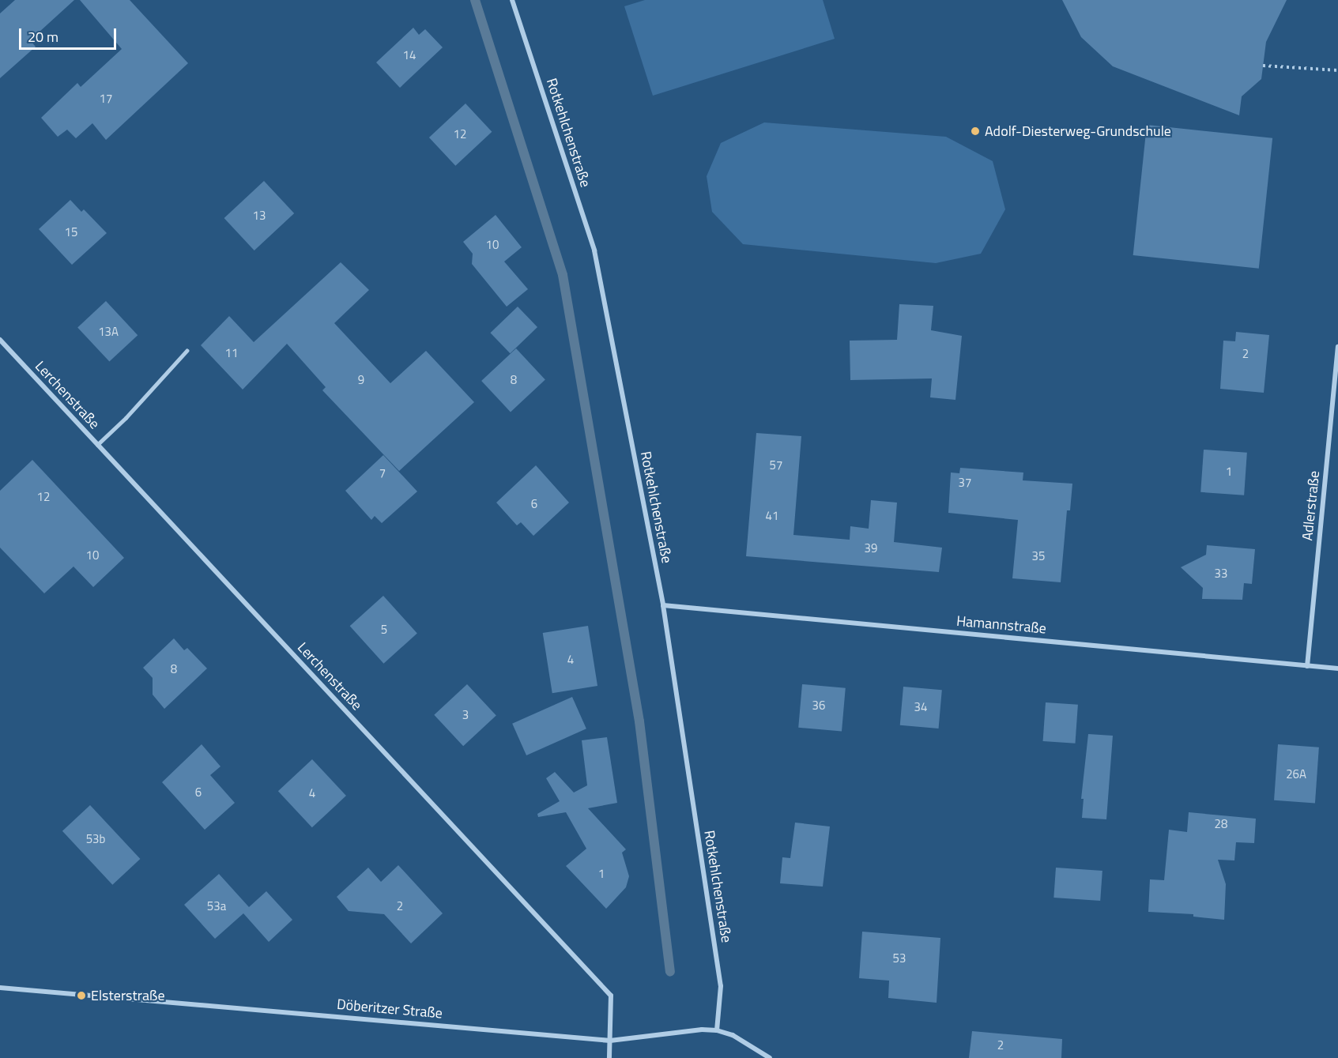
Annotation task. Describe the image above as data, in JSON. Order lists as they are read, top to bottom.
{
  "streets": {
    "street": [
      "Rotkehlchenstraße",
      "Lerchenstraße",
      "Adlerstraße",
      "Hamannstraße",
      "Döberitzer Straße"
    ]
  },
  "crossings": [
    ["Rotkehlchenstraße", "Hamannstraße"],
    ["Rotkehlchenstraße", "Döberitzer Straße"],
    ["Lerchenstraße", "Döberitzer Straße"],
    ["Adlerstraße", "Hamannstraße"]
  ],
  "places": ["Adolf-Diesterweg-Grundschule", "Elsterstraße"],
  "house_numbers": [
    "14",
    "17",
    "12",
    "13",
    "15",
    "10",
    "13A",
    "11",
    "2",
    "9",
    "8",
    "57",
    "1",
    "7",
    "37",
    "12",
    "6",
    "41",
    "39",
    "10",
    "35",
    "33",
    "5",
    "4",
    "8",
    "36",
    "34",
    "3",
    "26A",
    "6",
    "4",
    "28",
    "53b",
    "1",
    "53a",
    "2",
    "53",
    "2"
  ],
  "scale_bar": "20 m"
}
